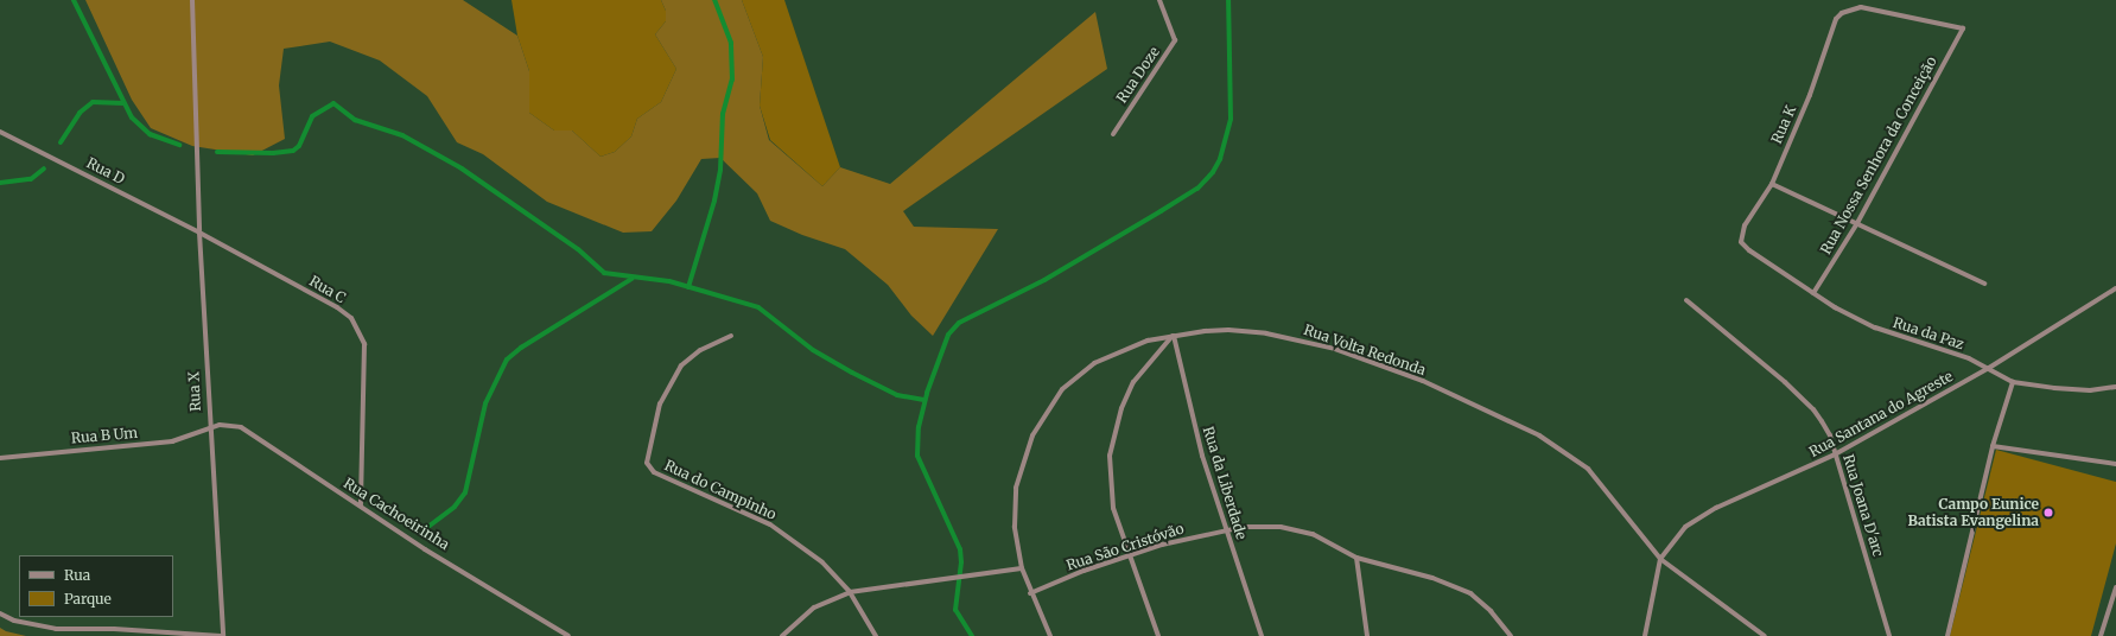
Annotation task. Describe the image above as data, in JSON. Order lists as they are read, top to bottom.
{
  "streets": {
    "street": [
      "Rua Doze",
      "Rua K",
      "Rua Nossa Senhora da Conceição",
      "Rua D",
      "Rua C",
      "Rua da Paz",
      "Rua Volta Redonda",
      "Rua X",
      "Rua Santana do Agreste",
      "Rua B Um",
      "Rua da Liberdade",
      "Rua do Campinho",
      "Rua Joana D'arc",
      "Rua Cachoeirinha",
      "Rua São Cristóvão"
    ]
  },
  "crossings": [
    ["Rua K", "Rua Nossa Senhora da Conceição"],
    ["Rua K", "Rua da Paz"],
    ["Rua Nossa Senhora da Conceição", "Rua da Paz"],
    ["Rua D", "Rua C"],
    ["Rua D", "Rua X"],
    ["Rua C", "Rua X"],
    ["Rua C", "Rua Cachoeirinha"],
    ["Rua da Paz", "Rua Santana do Agreste"],
    ["Rua Volta Redonda", "Rua Santana do Agreste"],
    ["Rua Volta Redonda", "Rua da Liberdade"],
    ["Rua Volta Redonda", "Rua São Cristóvão"],
    ["Rua X", "Rua B Um"],
    ["Rua X", "Rua Cachoeirinha"],
    ["Rua Santana do Agreste", "Rua Joana D'arc"],
    ["Rua B Um", "Rua Cachoeirinha"],
    ["Rua da Liberdade", "Rua São Cristóvão"]
  ],
  "places": ["Campo Eunice Batista Evangelina"],
  "legend": ["Rua", "Parque"]
}
